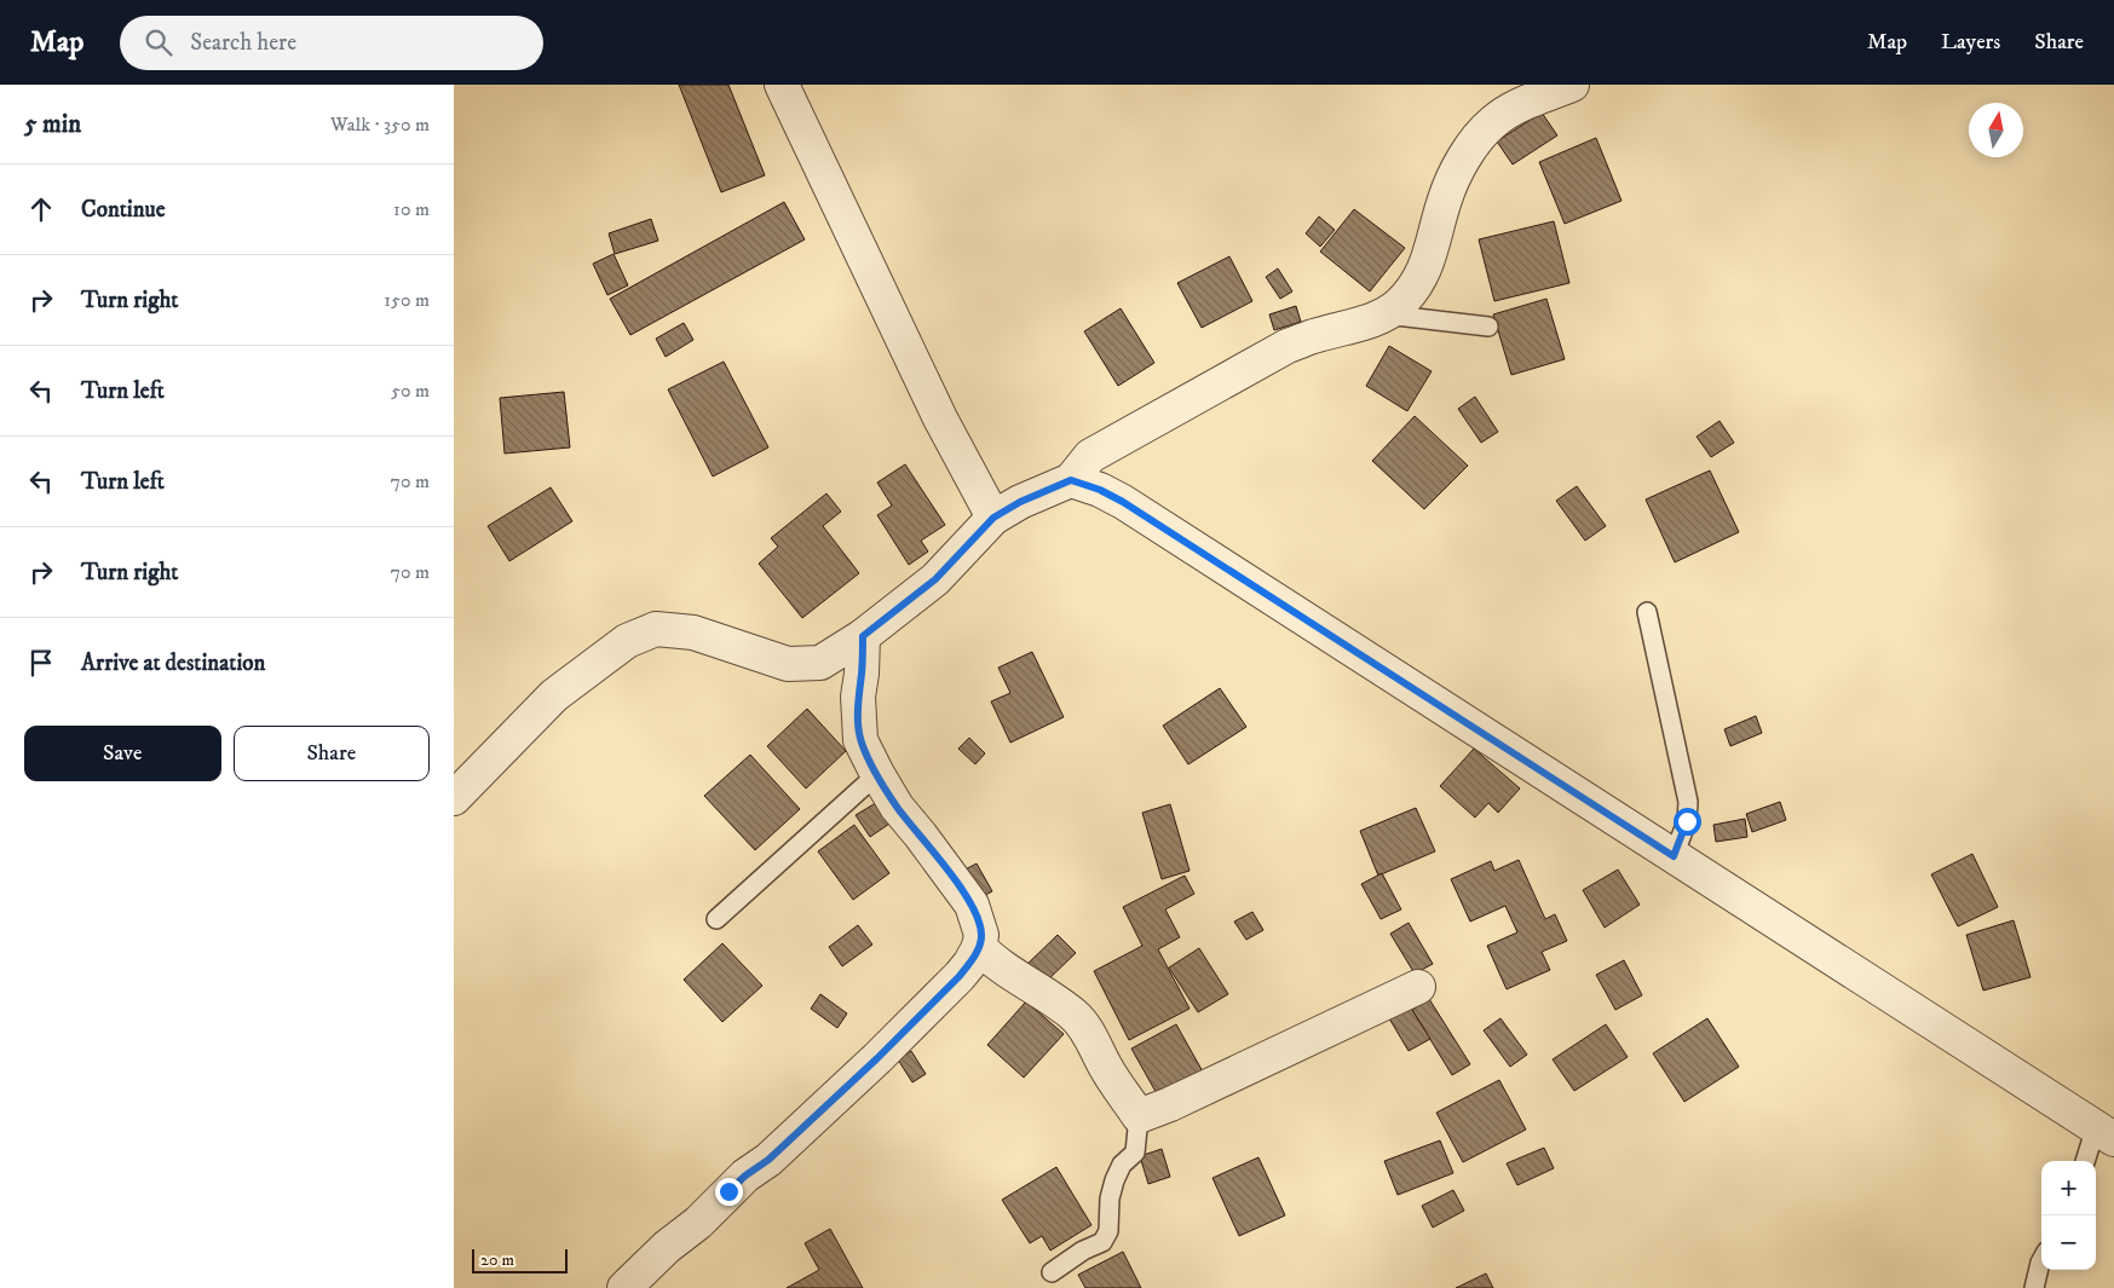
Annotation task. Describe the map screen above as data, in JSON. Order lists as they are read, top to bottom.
{
  "scale_bar": "20 m",
  "north": "top",
  "page": {
    "header": "Map",
    "search": "Search here",
    "nav": ["Map", "Layers", "Share"],
    "heading": ["5 min", "Walk · 350 m"],
    "list": [
      ["Continue", "10 m"],
      ["Turn right", "150 m"],
      ["Turn left", "50 m"],
      ["Turn left", "70 m"],
      ["Turn right", "70 m"],
      "Arrive at destination"
    ],
    "buttons": ["Save", "Share"],
    "map_buttons": ["+", "−"],
    "scale": "20 m"
  }
}
